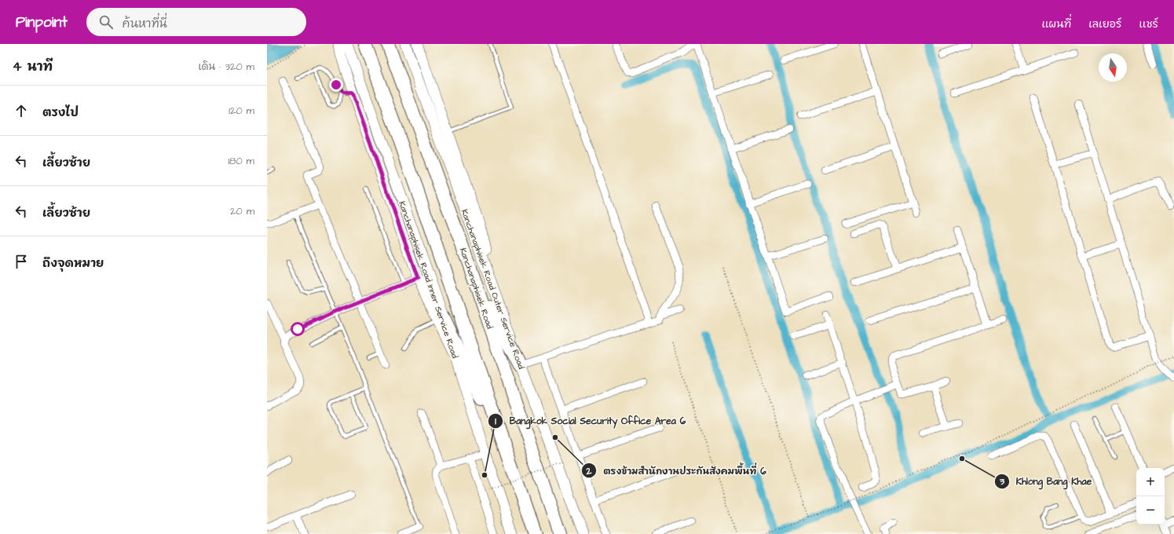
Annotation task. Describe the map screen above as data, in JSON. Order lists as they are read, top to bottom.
{
  "streets": {
    "highway": ["Kanchanaphisek Road"],
    "main road": ["Kanchanaphisek Road Inner Service Road", "Kanchanaphisek Road Outer Service Road"]
  },
  "places": ["ตรงข้ามสำนักงานประกันสังคมพื้นที่ 6", "Khlong Bang Khae", "Bangkok Social Security Office Area 6"],
  "north": "bottom",
  "page": {
    "header": "Pinpoint",
    "search": "ค้นหาที่นี่",
    "nav": ["แผนที่", "เลเยอร์", "แชร์"],
    "heading": ["4 นาที", "เดิน · 320 m"],
    "list": [
      ["ตรงไป", "120 m"],
      ["เลี้ยวซ้าย", "180 m"],
      ["เลี้ยวซ้าย", "20 m"],
      "ถึงจุดหมาย"
    ],
    "map_buttons": ["+", "−"]
  }
}
